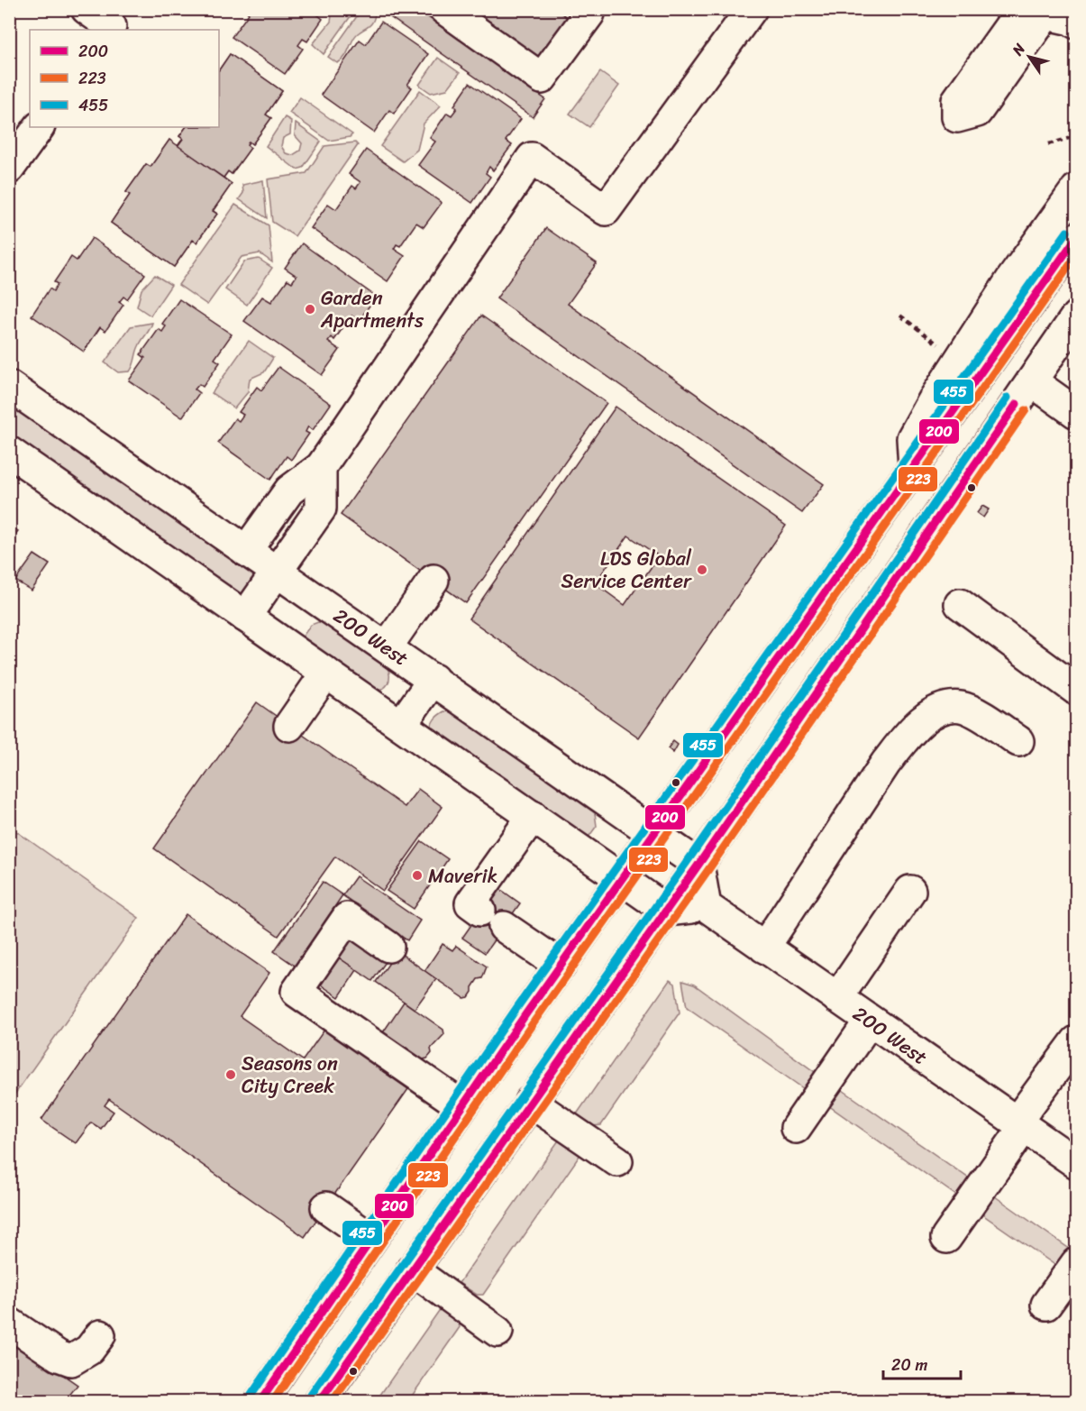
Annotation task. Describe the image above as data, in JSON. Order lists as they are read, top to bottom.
{
  "streets": {
    "main road": ["200 West"]
  },
  "places": [
    "Garden Apartments",
    "LDS Global Service Center",
    "Maverik",
    "Seasons on City Creek"
  ],
  "lines": ["transit line 455", "transit line 200", "transit line 223"],
  "legend": ["200", "223", "455"],
  "scale_bar": "20 m",
  "north": "top left"
}
